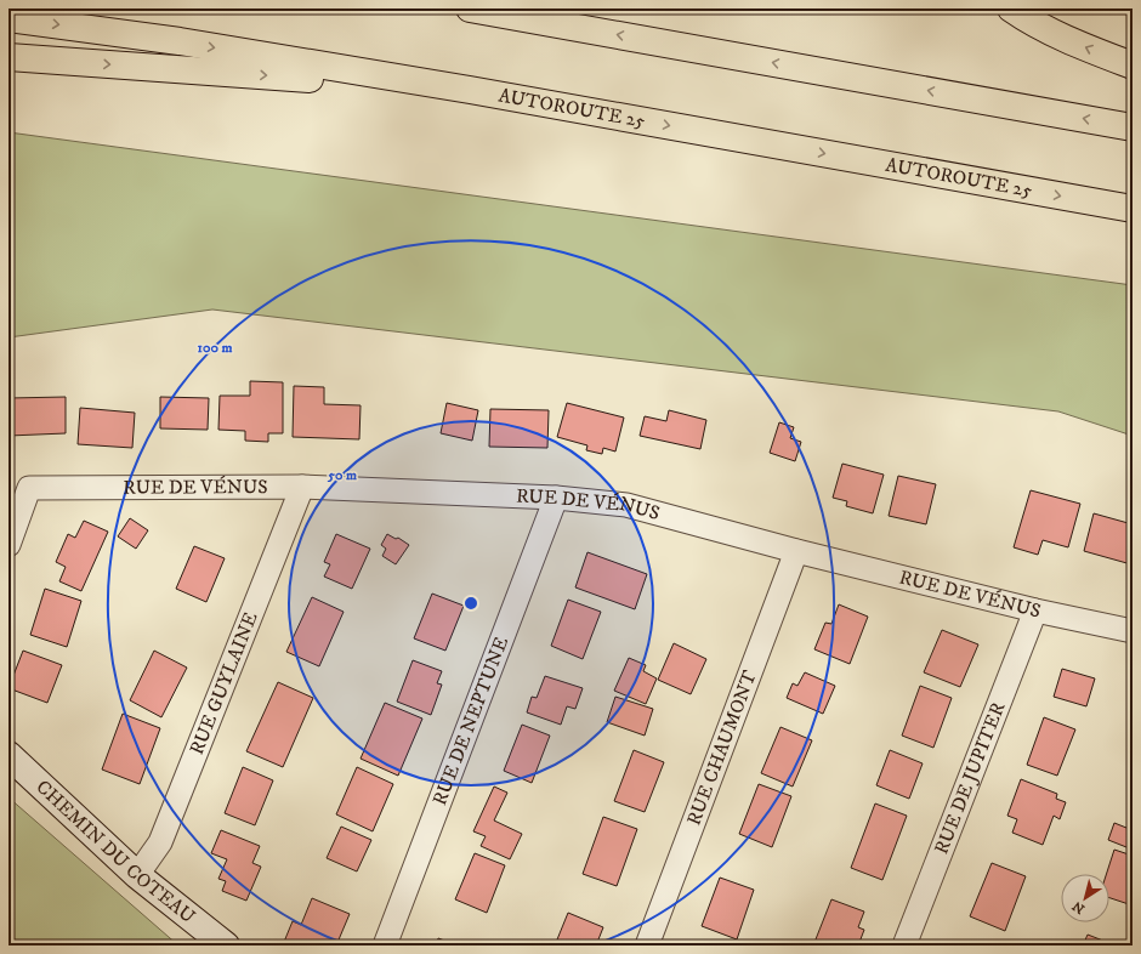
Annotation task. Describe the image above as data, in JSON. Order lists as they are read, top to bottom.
{
  "streets": {
    "highway": ["AUTOROUTE 25"],
    "street": [
      "RUE DE VÉNUS",
      "RUE GUYLAINE",
      "RUE DE NEPTUNE",
      "RUE CHAUMONT",
      "RUE DE JUPITER",
      "CHEMIN DU COTEAU"
    ]
  },
  "crossings": [
    ["RUE DE VÉNUS", "RUE GUYLAINE"],
    ["RUE DE VÉNUS", "RUE DE NEPTUNE"],
    ["RUE DE VÉNUS", "RUE CHAUMONT"],
    ["RUE DE VÉNUS", "RUE DE JUPITER"],
    ["RUE GUYLAINE", "CHEMIN DU COTEAU"]
  ],
  "north": "bottom left",
  "rings": ["100 m", "50 m"]
}
